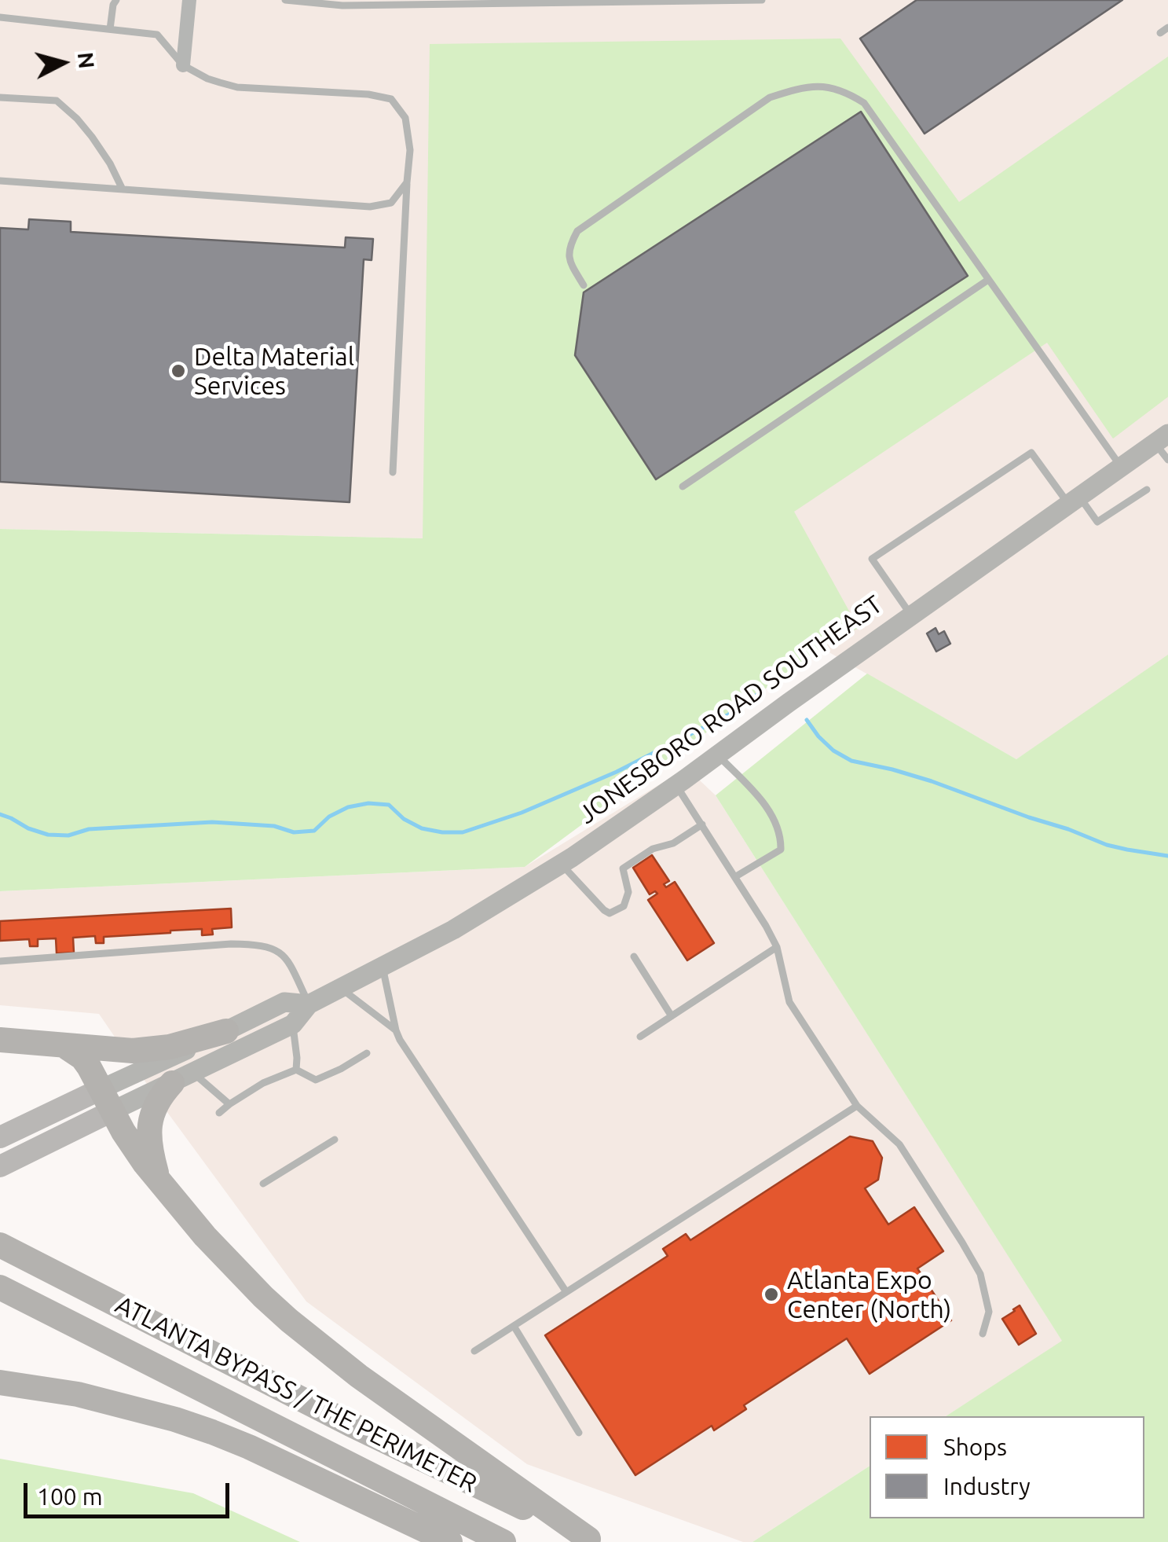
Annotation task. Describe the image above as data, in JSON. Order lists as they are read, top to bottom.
{
  "streets": {
    "highway": ["ATLANTA BYPASS / THE PERIMETER"],
    "main road": ["JONESBORO ROAD SOUTHEAST"]
  },
  "places": ["Delta Material Services", "Atlanta Expo Center (North)"],
  "legend": ["Shops", "Industry"],
  "scale_bar": "100 m",
  "north": "right"
}
